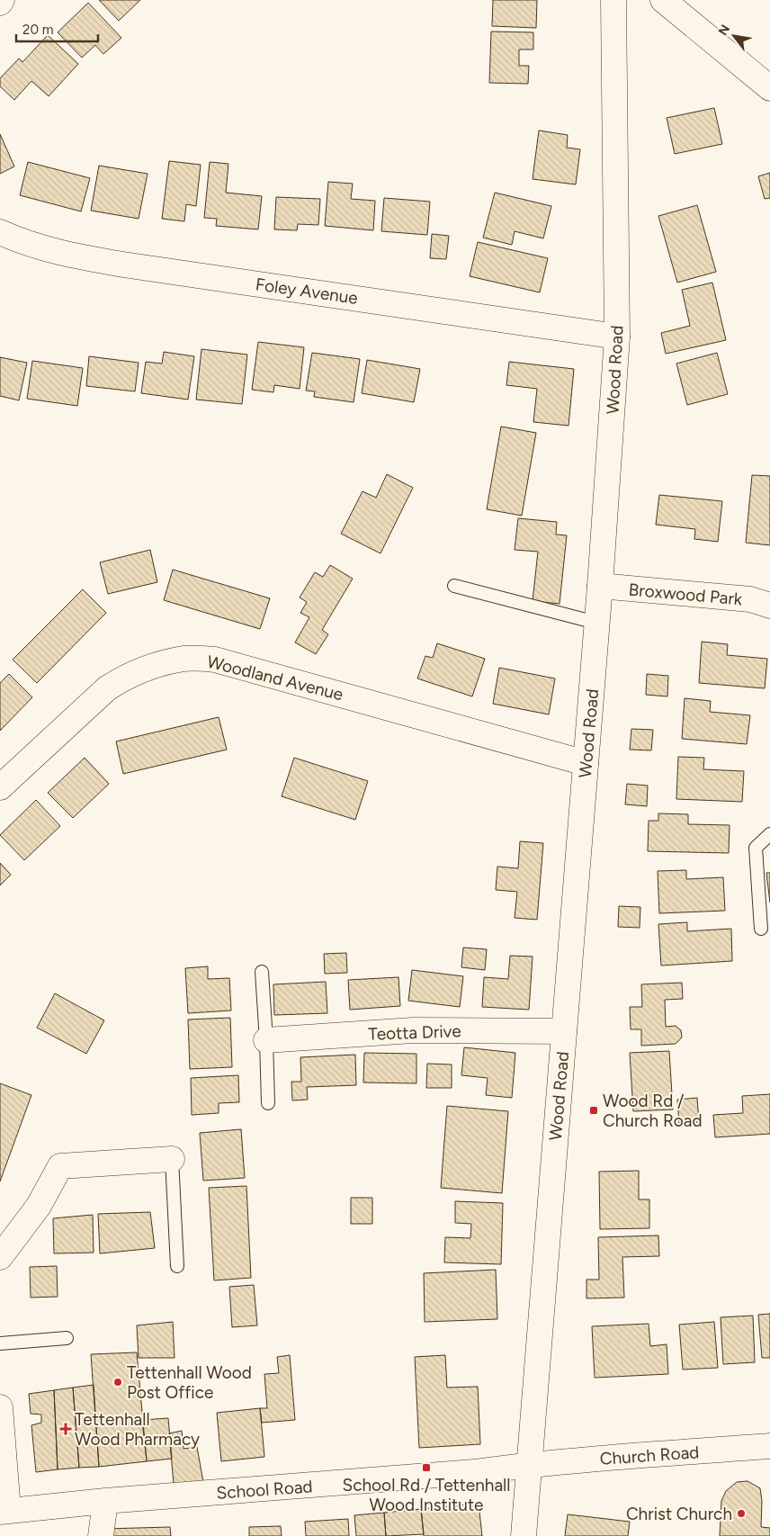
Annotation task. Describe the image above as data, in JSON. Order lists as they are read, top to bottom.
{
  "streets": {
    "street": [
      "Foley Avenue",
      "Wood Road",
      "Broxwood Park",
      "Woodland Avenue",
      "Teotta Drive",
      "Church Road",
      "School Road"
    ]
  },
  "crossings": [
    ["Foley Avenue", "Wood Road"],
    ["Wood Road", "Broxwood Park"],
    ["Wood Road", "Woodland Avenue"],
    ["Wood Road", "Teotta Drive"],
    ["Wood Road", "Church Road"],
    ["Wood Road", "School Road"],
    ["Church Road", "School Road"]
  ],
  "places": {
    "transit": ["Wood Rd / Church Road", "School Rd / Tettenhall Wood Institute"],
    "other": ["Tettenhall Wood Post Office", "Christ Church"],
    "health": ["Tettenhall Wood Pharmacy"]
  },
  "scale_bar": "20 m",
  "north": "top left"
}
